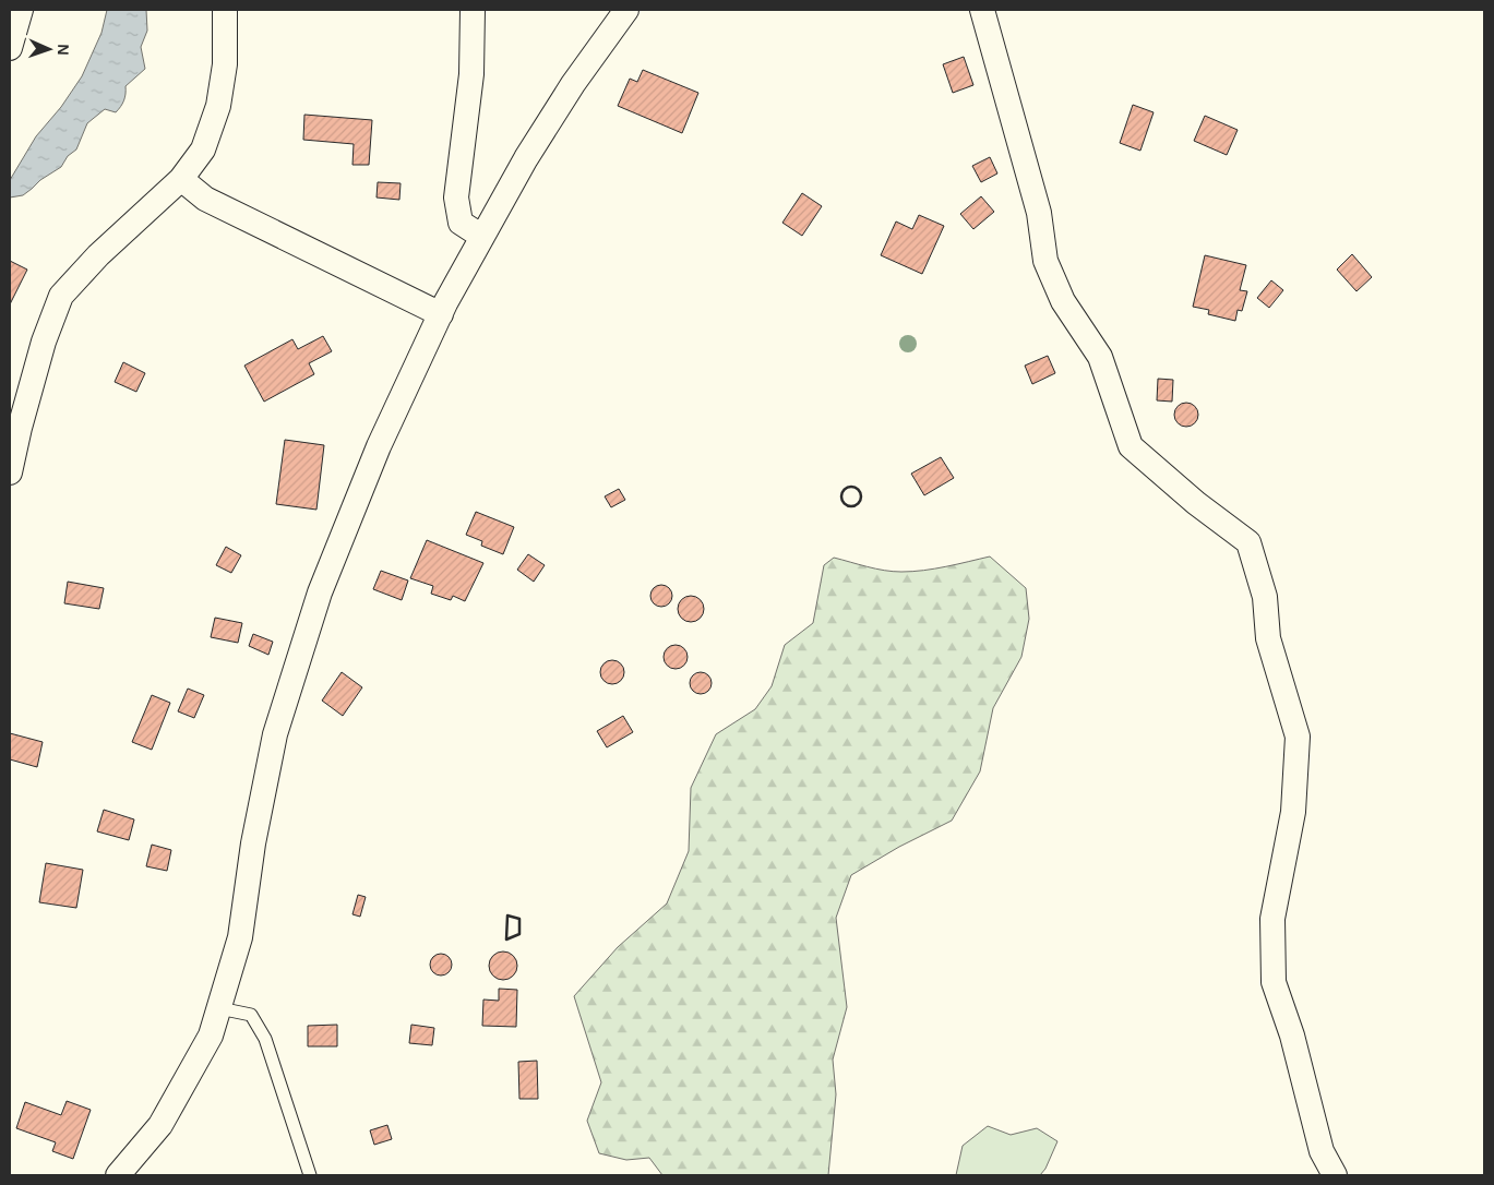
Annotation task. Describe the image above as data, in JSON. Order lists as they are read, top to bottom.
{
  "north": "right"
}
